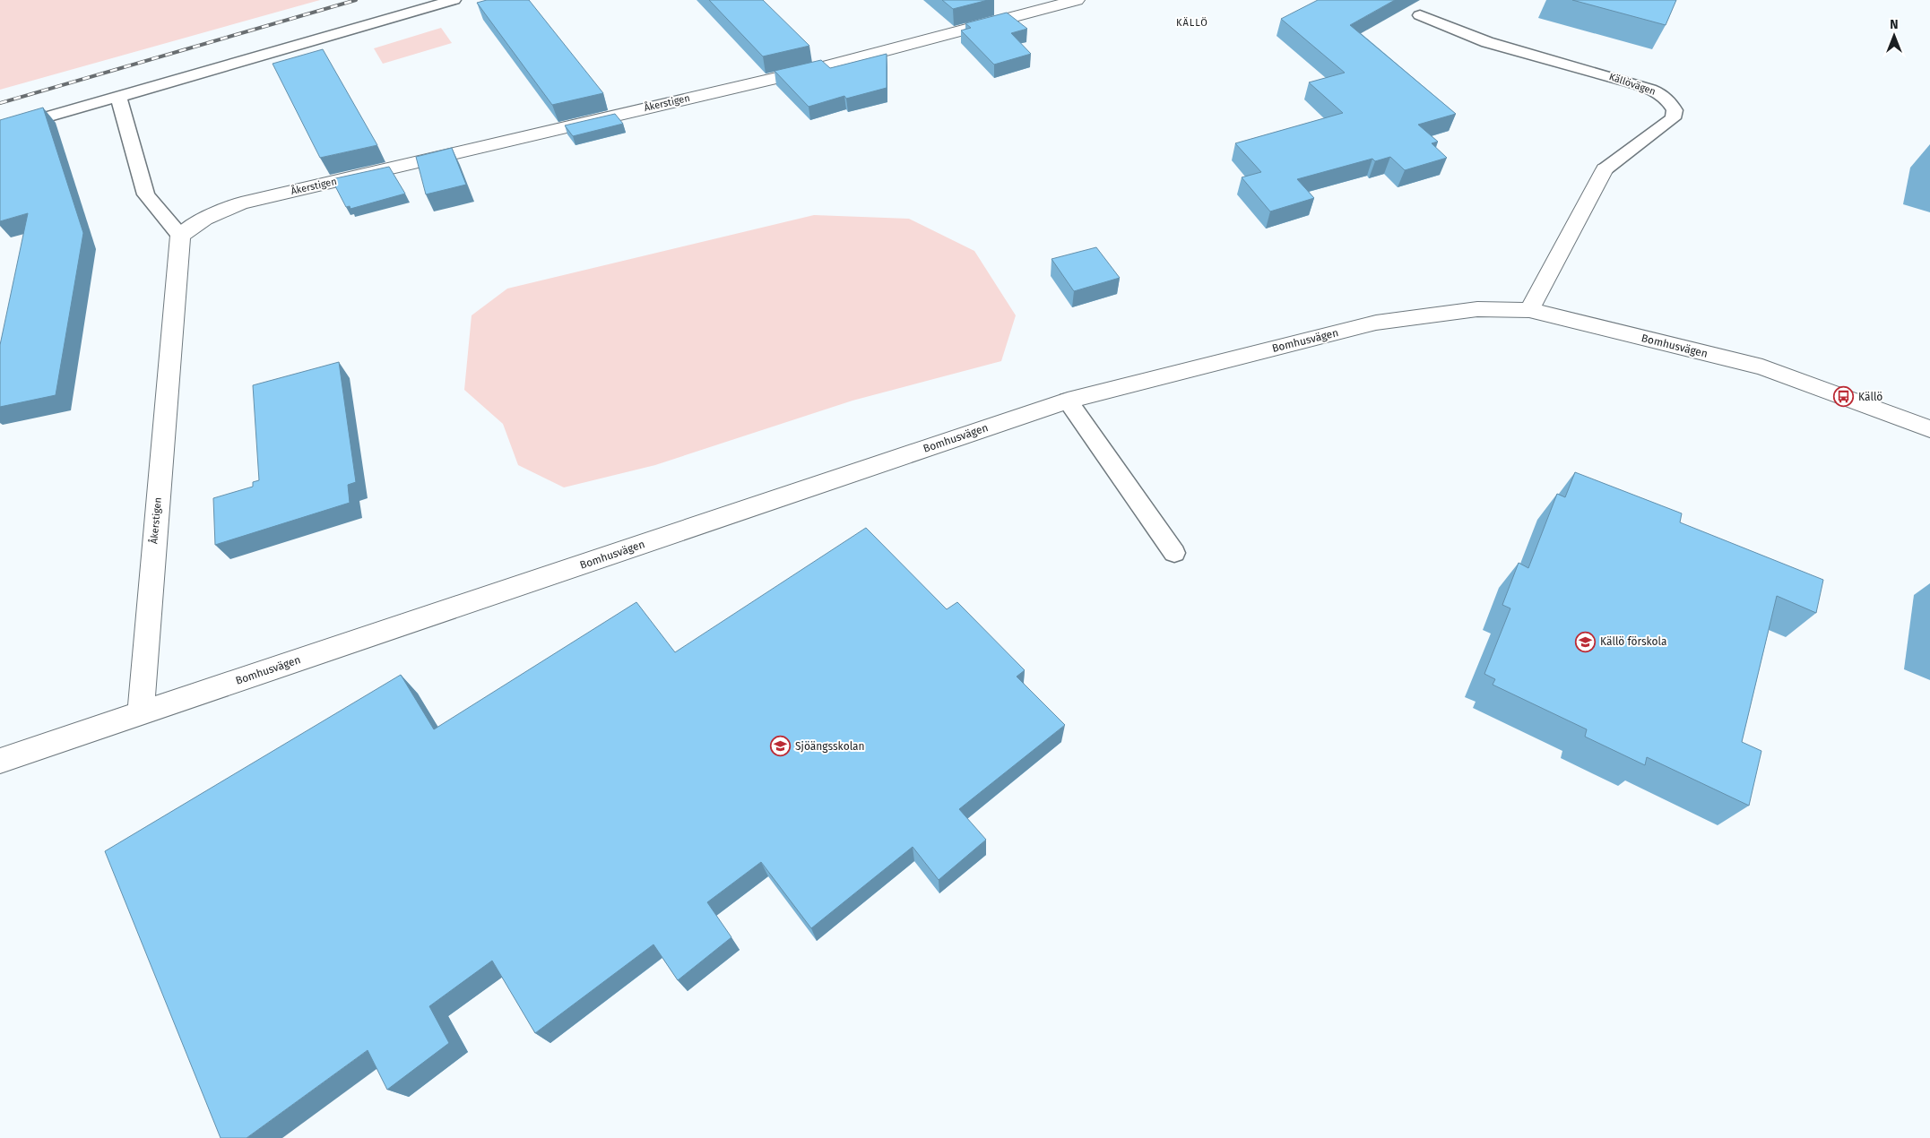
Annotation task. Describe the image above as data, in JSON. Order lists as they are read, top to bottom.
{
  "streets": {
    "street": ["Källövägen", "Åkerstigen", "Bomhusvägen"]
  },
  "crossings": [
    ["Källövägen", "Bomhusvägen"],
    ["Åkerstigen", "Bomhusvägen"]
  ],
  "districts": ["KÄLLÖ"],
  "places": {
    "bus stop": ["Källö"],
    "school or university": ["Källö förskola", "Sjöängsskolan"]
  },
  "north": "top"
}
